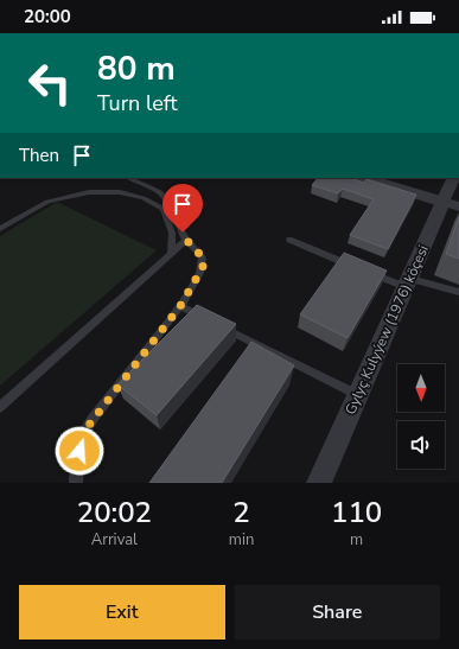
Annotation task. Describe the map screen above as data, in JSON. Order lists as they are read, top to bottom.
{
  "streets": {
    "street": ["Gylyç Kulyýew (1976) köçesi"]
  },
  "north": "bottom",
  "page": {
    "status": "20:00",
    "turn": ["80 m", "Turn left"],
    "then": "Then",
    "eta": [
      "20:02",
      "Arrival",
      "2",
      "min",
      "110",
      "m"
    ],
    "buttons": ["Exit", "Share"]
  }
}
